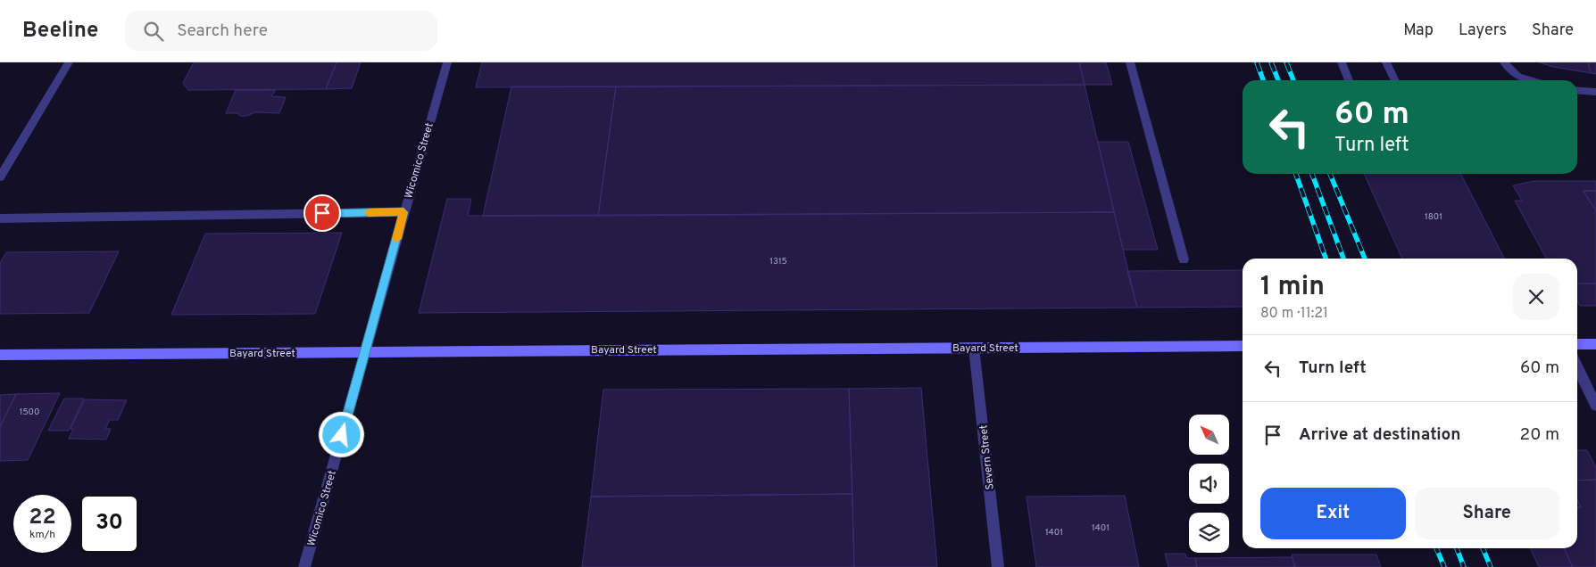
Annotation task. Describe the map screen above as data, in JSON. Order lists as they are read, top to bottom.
{
  "streets": {
    "street": ["Wicomico Street", "Bayard Street", "Severn Street"]
  },
  "crossings": [
    ["Wicomico Street", "Bayard Street"],
    ["Bayard Street", "Severn Street"]
  ],
  "house_numbers": [
    "1801",
    "1315",
    "1500",
    "1401",
    "1401"
  ],
  "north": "top left",
  "page": {
    "header": "Beeline",
    "search": "Search here",
    "nav": ["Map", "Layers", "Share"],
    "turn": ["60 m", "Turn left"],
    "heading": ["1 min", "80 m · 11:21"],
    "list": [
      {
        "name": "Turn left",
        "value": "60 m"
      },
      {
        "name": "Arrive at destination",
        "value": "20 m"
      }
    ],
    "buttons": ["Exit", "Share"],
    "speed": "22 km/h",
    "limit": "30"
  }
}
